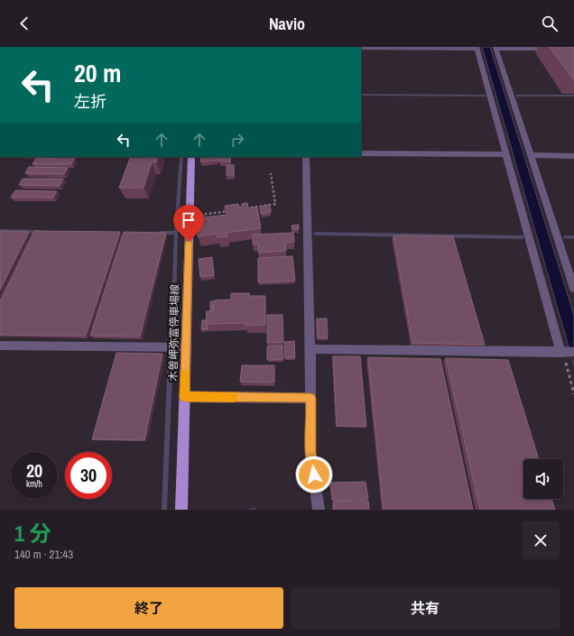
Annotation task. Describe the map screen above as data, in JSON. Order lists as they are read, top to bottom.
{
  "streets": {
    "main road": ["木曽岬弥富停車場線"]
  },
  "page": {
    "header": "Navio",
    "turn": ["20 m", "左折"],
    "speed": "20 km/h",
    "limit": "30",
    "heading": ["1 分", "140 m · 21:43"],
    "buttons": ["終了", "共有"]
  }
}
